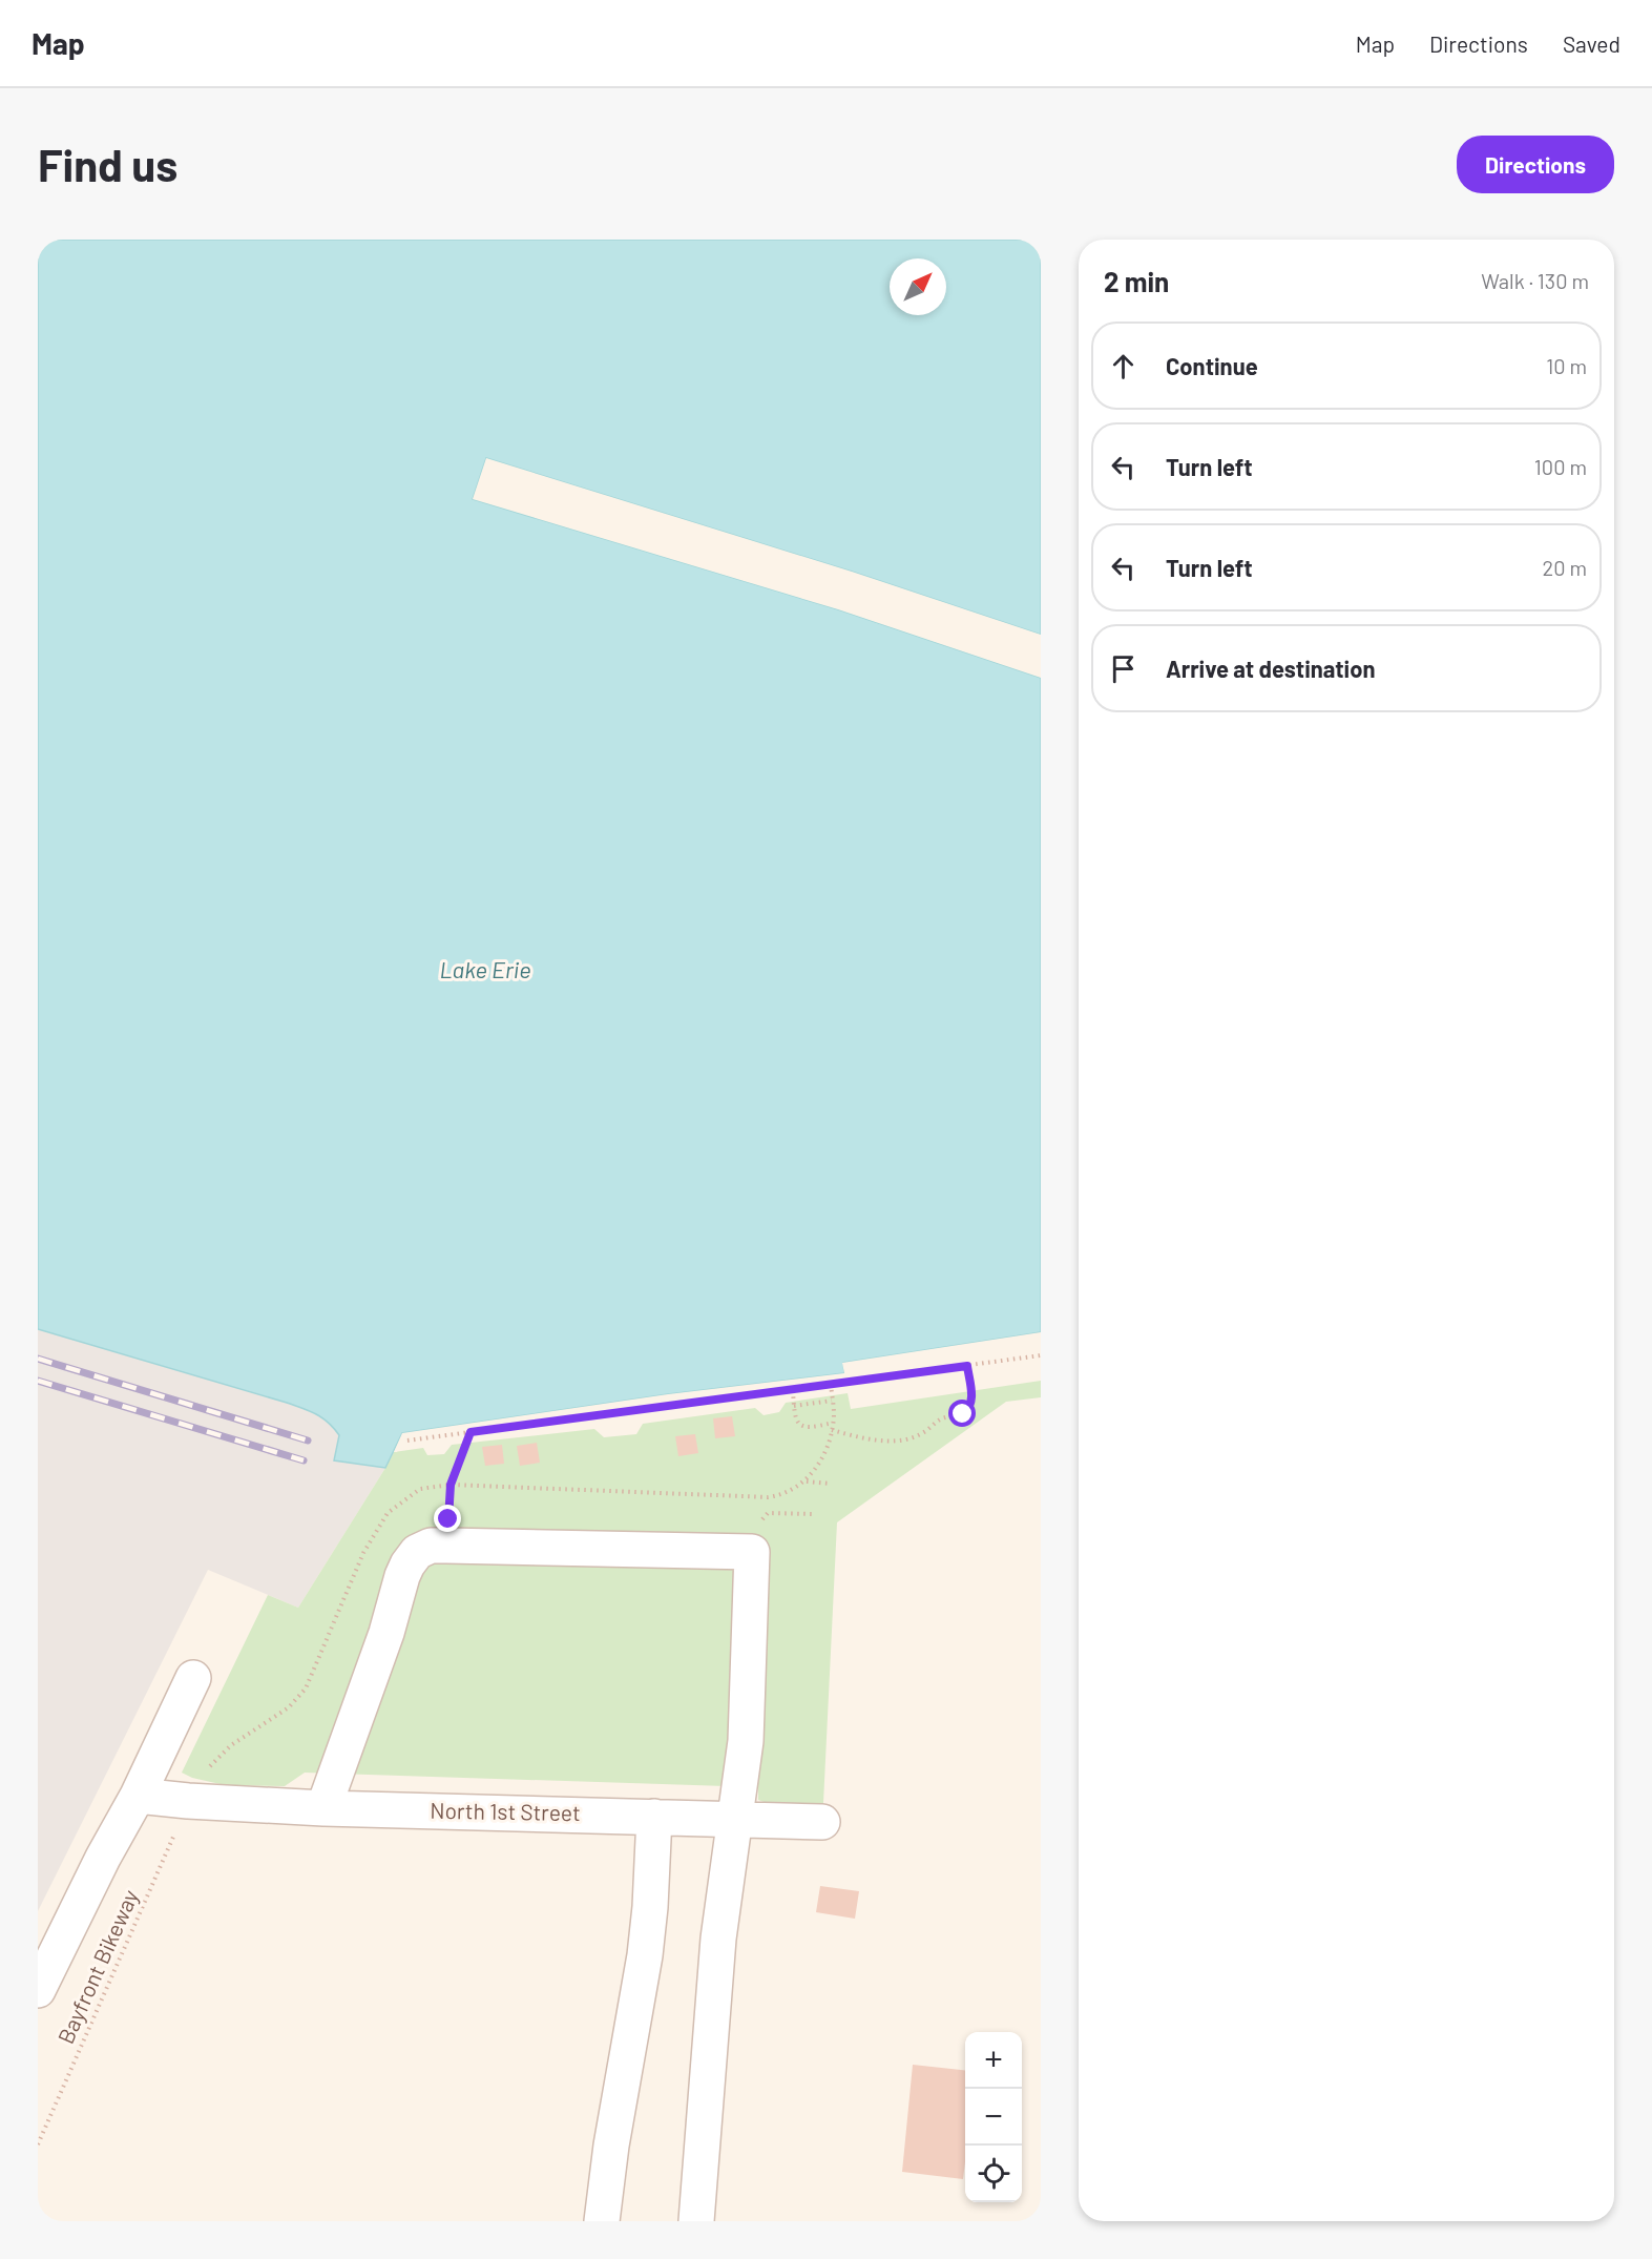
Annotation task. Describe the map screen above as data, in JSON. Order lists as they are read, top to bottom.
{
  "streets": {
    "street": ["North 1st Street"],
    "path": ["Bayfront Bikeway"]
  },
  "crossings": [
    ["North 1st Street", "Bayfront Bikeway"]
  ],
  "water": ["Lake Erie"],
  "north": "top right",
  "page": {
    "header": "Map",
    "nav": ["Map", "Directions", "Saved"],
    "buttons": "Directions",
    "title": "Find us",
    "heading": ["2 min", "Walk · 130 m"],
    "list": [
      ["Continue", "10 m"],
      ["Turn left", "100 m"],
      ["Turn left", "20 m"],
      "Arrive at destination"
    ],
    "map_buttons": ["+", "−"]
  }
}
